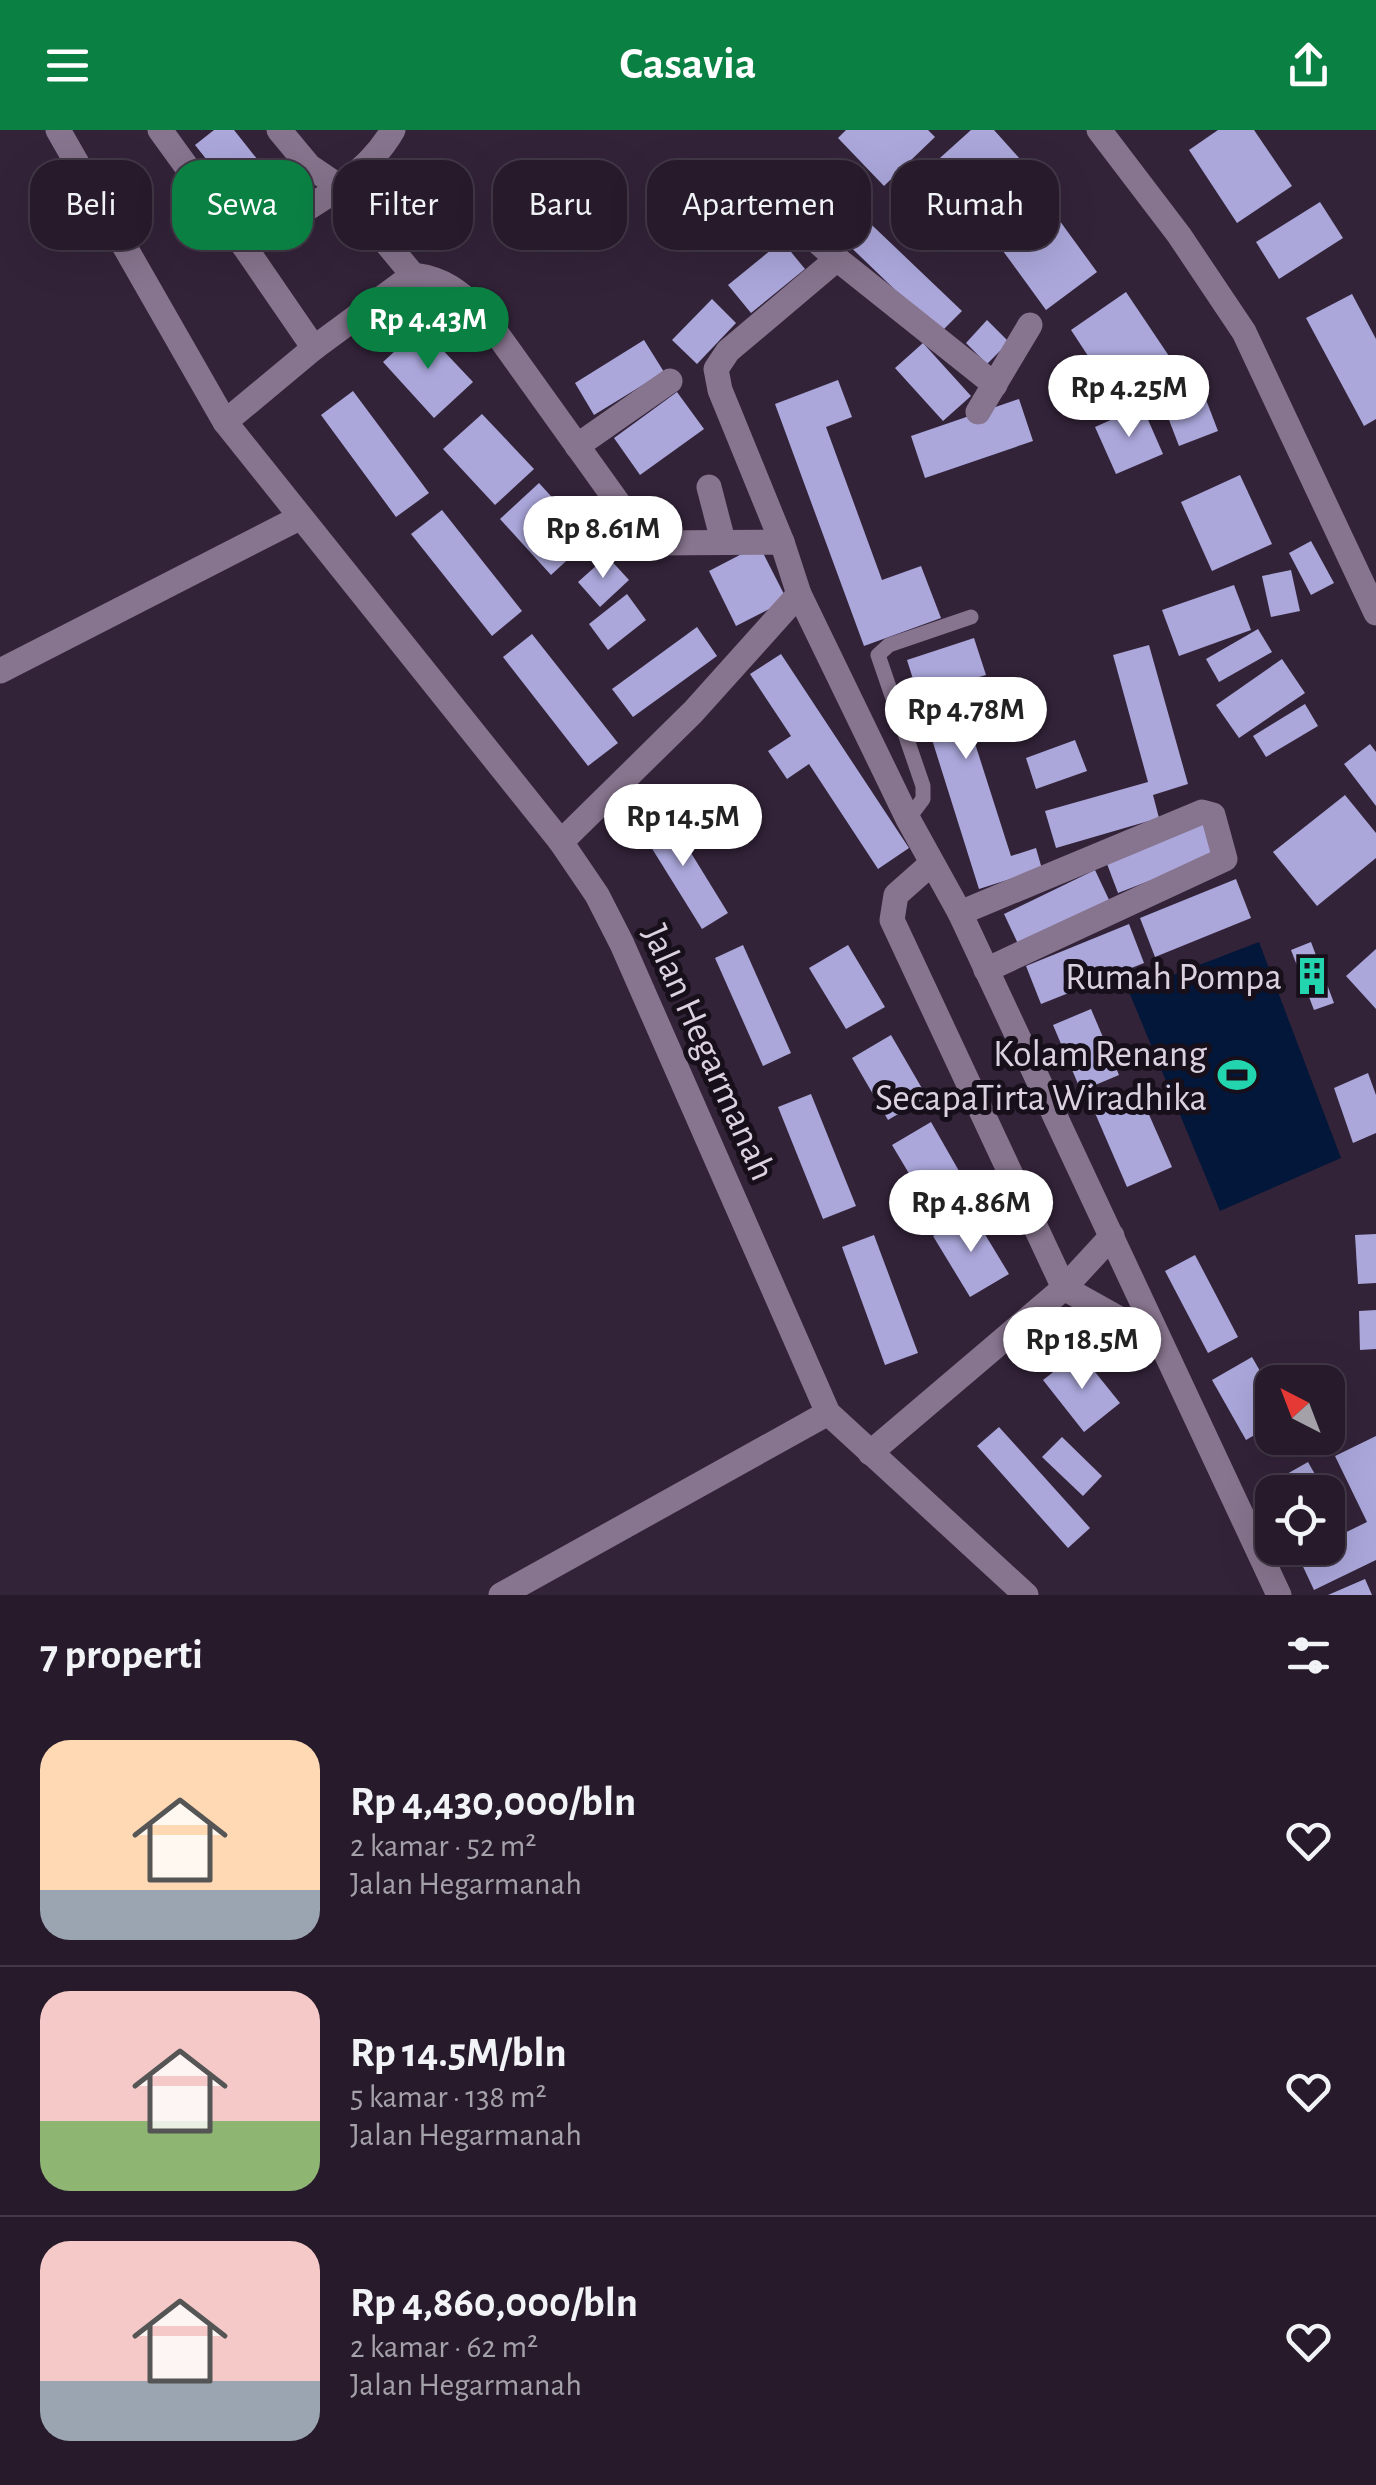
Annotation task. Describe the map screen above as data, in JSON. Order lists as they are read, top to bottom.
{
  "streets": {
    "street": ["Jalan Hegarmanah"]
  },
  "places": {
    "building": ["Rumah Pompa"],
    "sports": ["Kolam Renang SecapaTirta Wiradhika"]
  },
  "north": "top left",
  "page": {
    "header": "Casavia",
    "chip": [
      "Beli",
      "Sewa",
      "Filter",
      "Baru",
      "Apartemen",
      "Rumah"
    ],
    "price": [
      "Rp 4.43M",
      "Rp 4.25M",
      "Rp 8.61M",
      "Rp 4.78M",
      "Rp 14.5M",
      "Rp 4.86M",
      "Rp 18.5M"
    ],
    "heading": "7 properti",
    "list": [
      {
        "name": "Rp 4,430,000/bln",
        "note": "2 kamar · 52 m² · Jalan Hegarmanah"
      },
      {
        "name": "Rp 14.5M/bln",
        "note": "5 kamar · 138 m² · Jalan Hegarmanah"
      },
      {
        "name": "Rp 4,860,000/bln",
        "note": "2 kamar · 62 m² · Jalan Hegarmanah"
      }
    ]
  }
}
